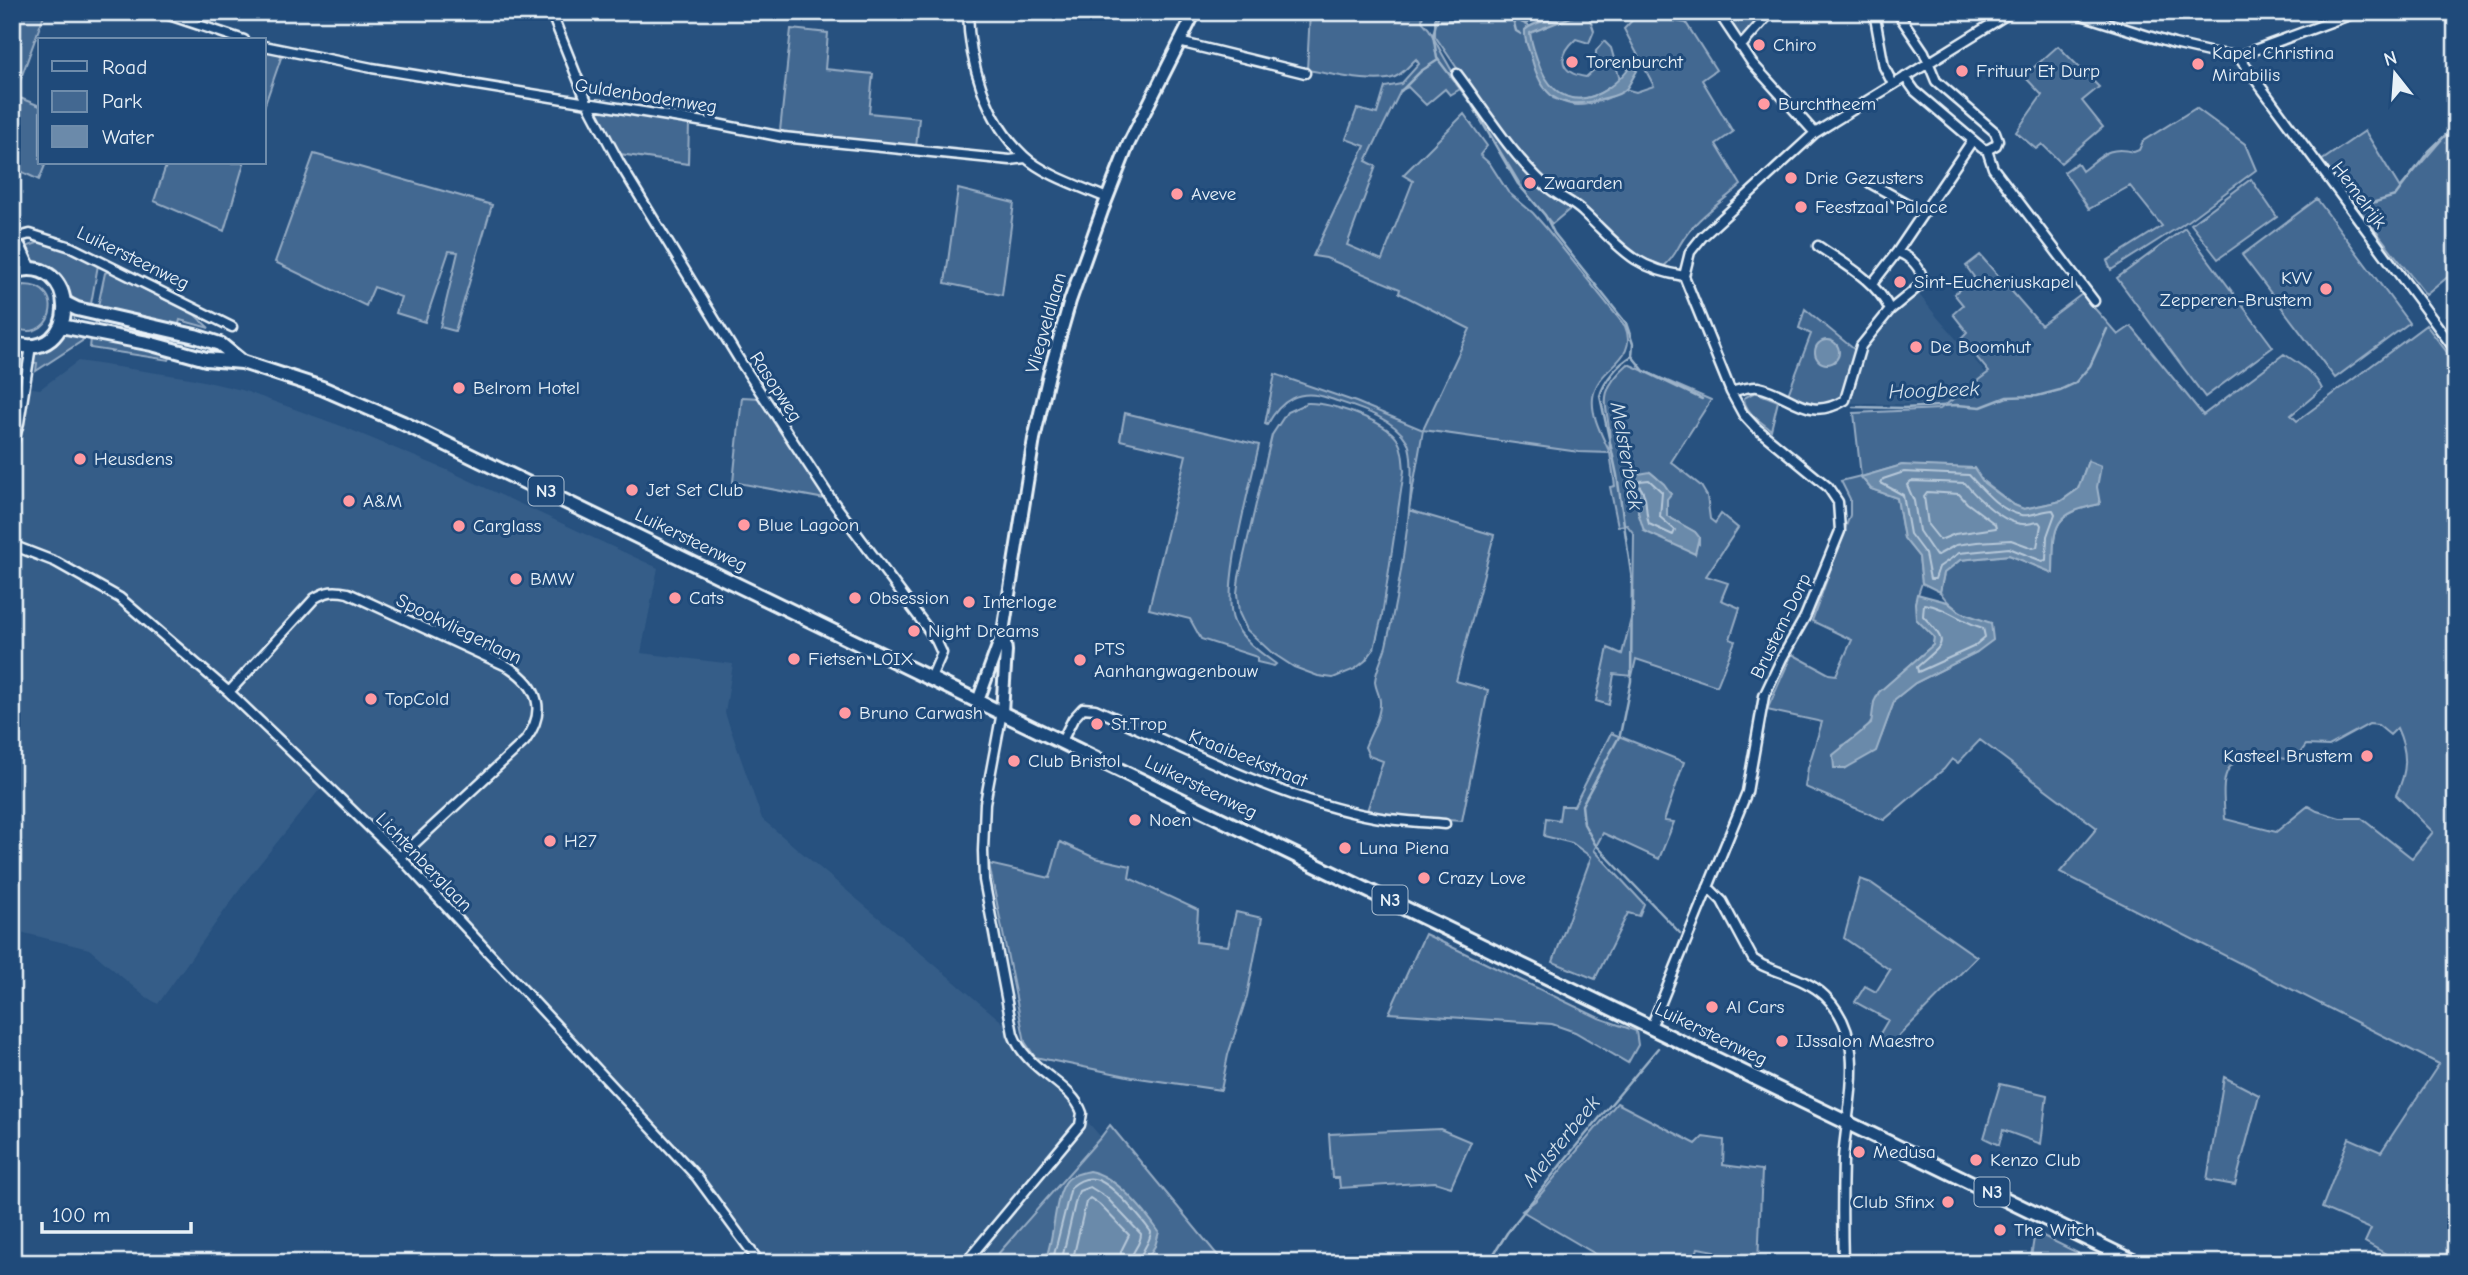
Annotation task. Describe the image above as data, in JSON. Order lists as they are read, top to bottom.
{
  "streets": {
    "main road": ["Luikersteenweg", "Vliegveldlaan", "N3"],
    "street": [
      "Guldenbodemweg",
      "Hemelrijk",
      "Rasopweg",
      "Brustem-Dorp",
      "Spookvliegerlaan",
      "Kraaibeekstraat",
      "Lichtenberglaan"
    ]
  },
  "crossings": [
    ["Guldenbodemweg", "Rasopweg"],
    ["Luikersteenweg", "Vliegveldlaan"],
    ["Luikersteenweg", "Rasopweg"],
    ["Luikersteenweg", "Brustem-Dorp"],
    ["Luikersteenweg", "Kraaibeekstraat"],
    ["Spookvliegerlaan", "Lichtenberglaan"]
  ],
  "water": ["Hoogbeek", "Melsterbeek"],
  "places": [
    "Chiro",
    "Torenburcht",
    "Kapel Christina Mirabilis",
    "Frituur Et Durp",
    "Burchtheem",
    "Drie Gezusters",
    "Zwaarden",
    "Aveve",
    "Feestzaal Palace",
    "Sint-Eucheriuskapel",
    "KVV Zepperen-Brustem",
    "De Boomhut",
    "Belrom Hotel",
    "Heusdens",
    "Jet Set Club",
    "A&M",
    "Blue Lagoon",
    "Carglass",
    "BMW",
    "Cats",
    "Obsession",
    "Interloge",
    "Night Dreams",
    "Fietsen LOIX",
    "PTS Aanhangwagenbouw",
    "TopCold",
    "Bruno Carwash",
    "St.Trop",
    "Kasteel Brustem",
    "Club Bristol",
    "Noen",
    "H27",
    "Luna Piena",
    "Crazy Love",
    "Al Cars",
    "IJssalon Maestro",
    "Medusa",
    "Kenzo Club",
    "Club Sfinx",
    "The Witch"
  ],
  "legend": ["Road", "Park", "Water"],
  "scale_bar": "100 m",
  "north": "top"
}
